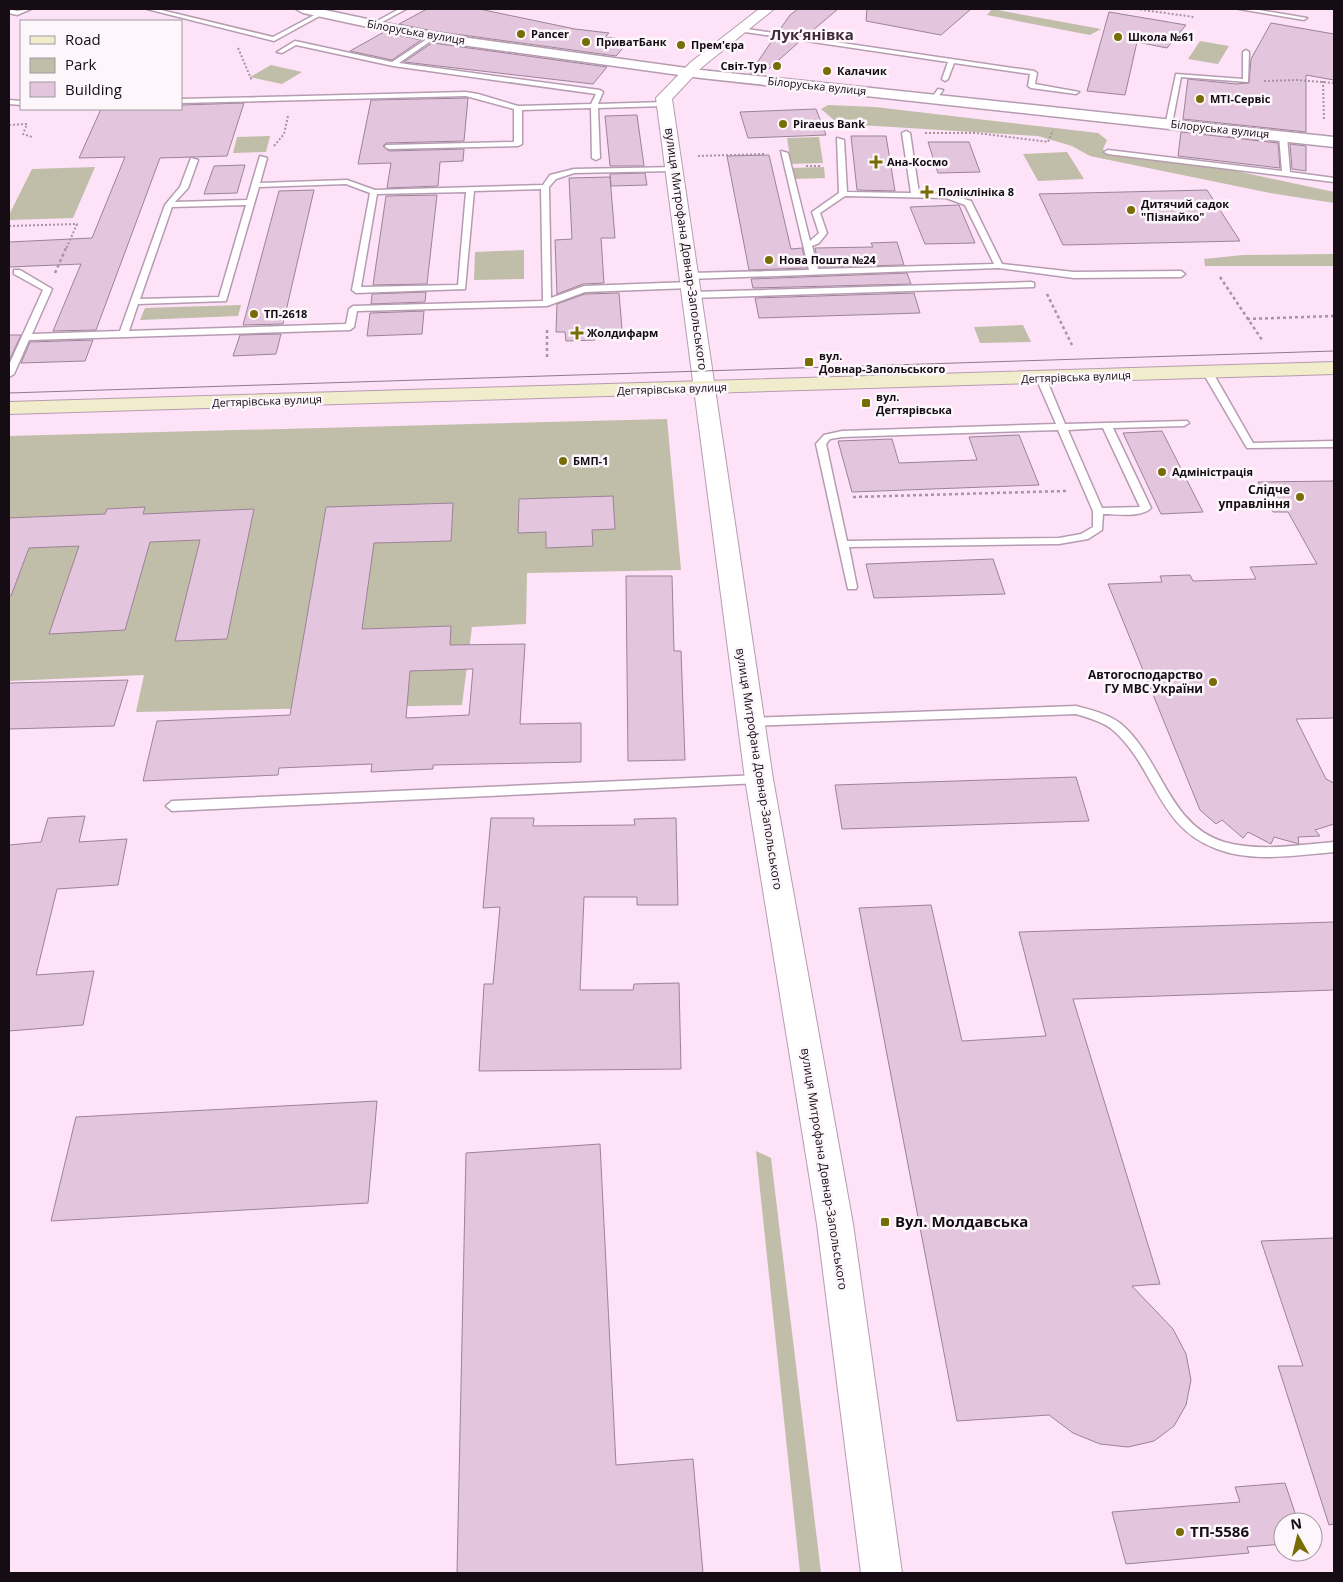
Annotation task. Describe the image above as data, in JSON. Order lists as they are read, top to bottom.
{
  "streets": {
    "main road": ["Дегтярівська вулиця"],
    "street": ["Білоруська вулиця", "вулиця Митрофана Довнар-Запольського"]
  },
  "crossings": [
    ["вулиця Митрофана Довнар-Запольського", "Дегтярівська вулиця"]
  ],
  "districts": ["Лукʼянівка"],
  "places": {
    "other": [
      "Pancer",
      "Школа №61",
      "ПриватБанк",
      "Прем'єра",
      "Світ-Тур",
      "Калачик",
      "МТІ-Сервіс",
      "Piraeus Bank",
      "Дитячий садок \"Пізнайко\"",
      "Нова Пошта №24",
      "ТП-2618",
      "БМП-1",
      "Адміністрація",
      "Слідче управління",
      "Автогосподарство ГУ МВС України",
      "ТП-5586"
    ],
    "health": ["Ана-Космо", "Поліклініка 8", "Жолдифарм"],
    "transit": ["вул. Довнар-Запольського", "вул. Дегтярівська", "Вул. Молдавська"]
  },
  "legend": ["Road", "Park", "Building"],
  "north": "top"
}
